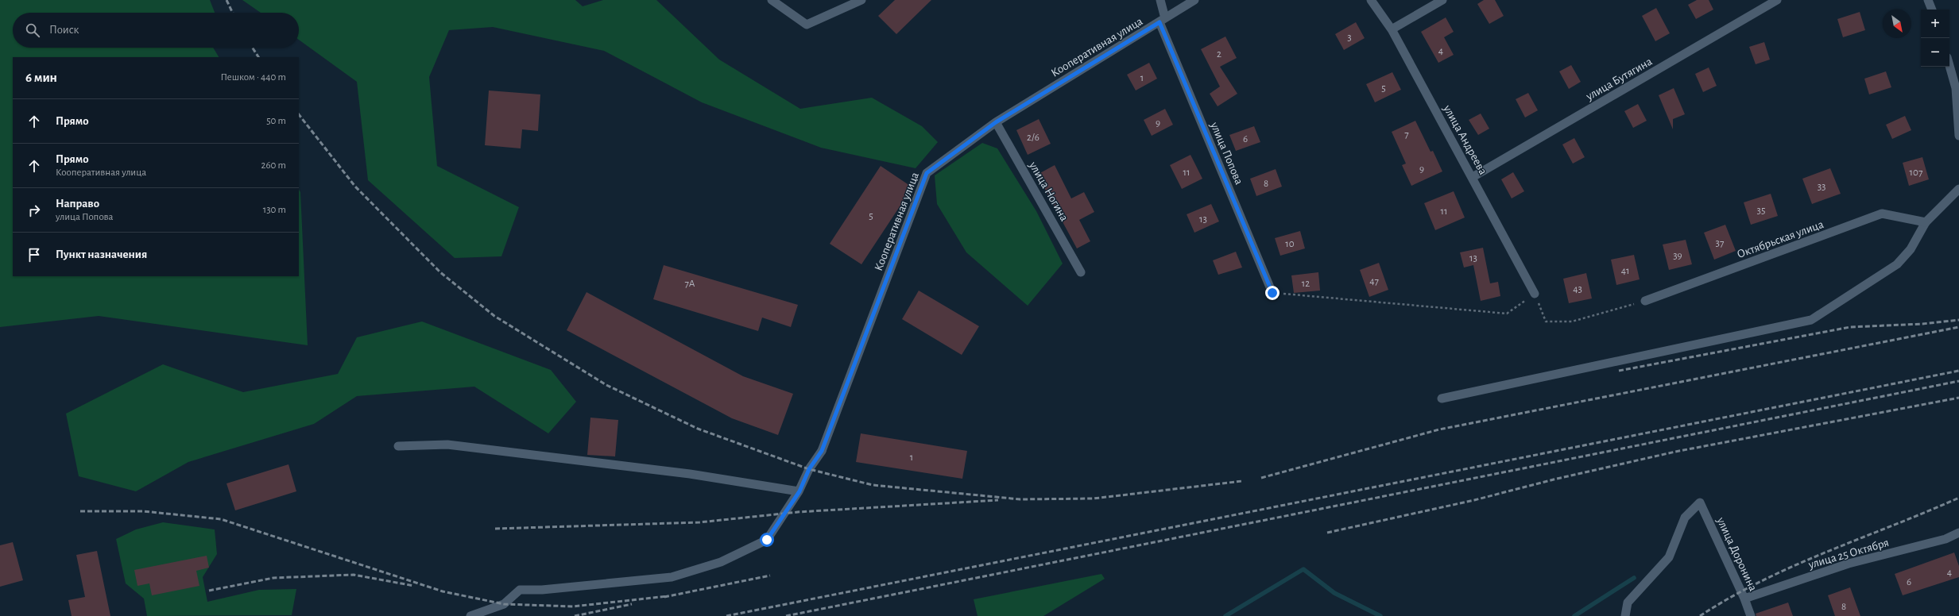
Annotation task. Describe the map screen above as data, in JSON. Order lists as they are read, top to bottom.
{
  "streets": {
    "street": [
      "Кооперативная улица",
      "улица Бутягина",
      "улица Андреева",
      "улица Попова",
      "улица Ногина",
      "Октябрьская улица",
      "улица 25 Октября",
      "улица Доронина"
    ]
  },
  "crossings": [
    ["Кооперативная улица", "улица Попова"],
    ["Кооперативная улица", "улица Ногина"],
    ["улица Бутягина", "улица Андреева"],
    ["улица 25 Октября", "улица Доронина"]
  ],
  "house_numbers": [
    "3",
    "4",
    "2",
    "1",
    "5",
    "9",
    "7",
    "2/6",
    "6",
    "9",
    "11",
    "107",
    "8",
    "33",
    "35",
    "11",
    "5",
    "13",
    "37",
    "10",
    "39",
    "13",
    "41",
    "47",
    "7А",
    "12",
    "43",
    "1",
    "4",
    "6",
    "8"
  ],
  "north": "bottom right",
  "page": {
    "map_buttons": ["+", "−"],
    "search": "Поиск",
    "heading": ["6 мин", "Пешком · 440 m"],
    "list": [
      ["Прямо", "50 m"],
      ["Прямо", "Кооперативная улица", "260 m"],
      ["Направо", "улица Попова", "130 m"],
      "Пункт назначения"
    ]
  }
}
